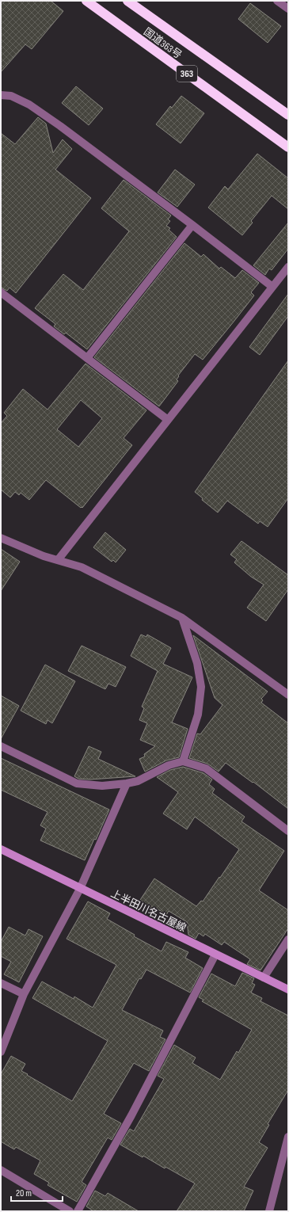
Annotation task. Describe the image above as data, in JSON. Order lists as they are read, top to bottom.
{
  "streets": {
    "highway": ["国道363号", "363"],
    "main road": ["上半田川名古屋線"]
  },
  "scale_bar": "20 m"
}
